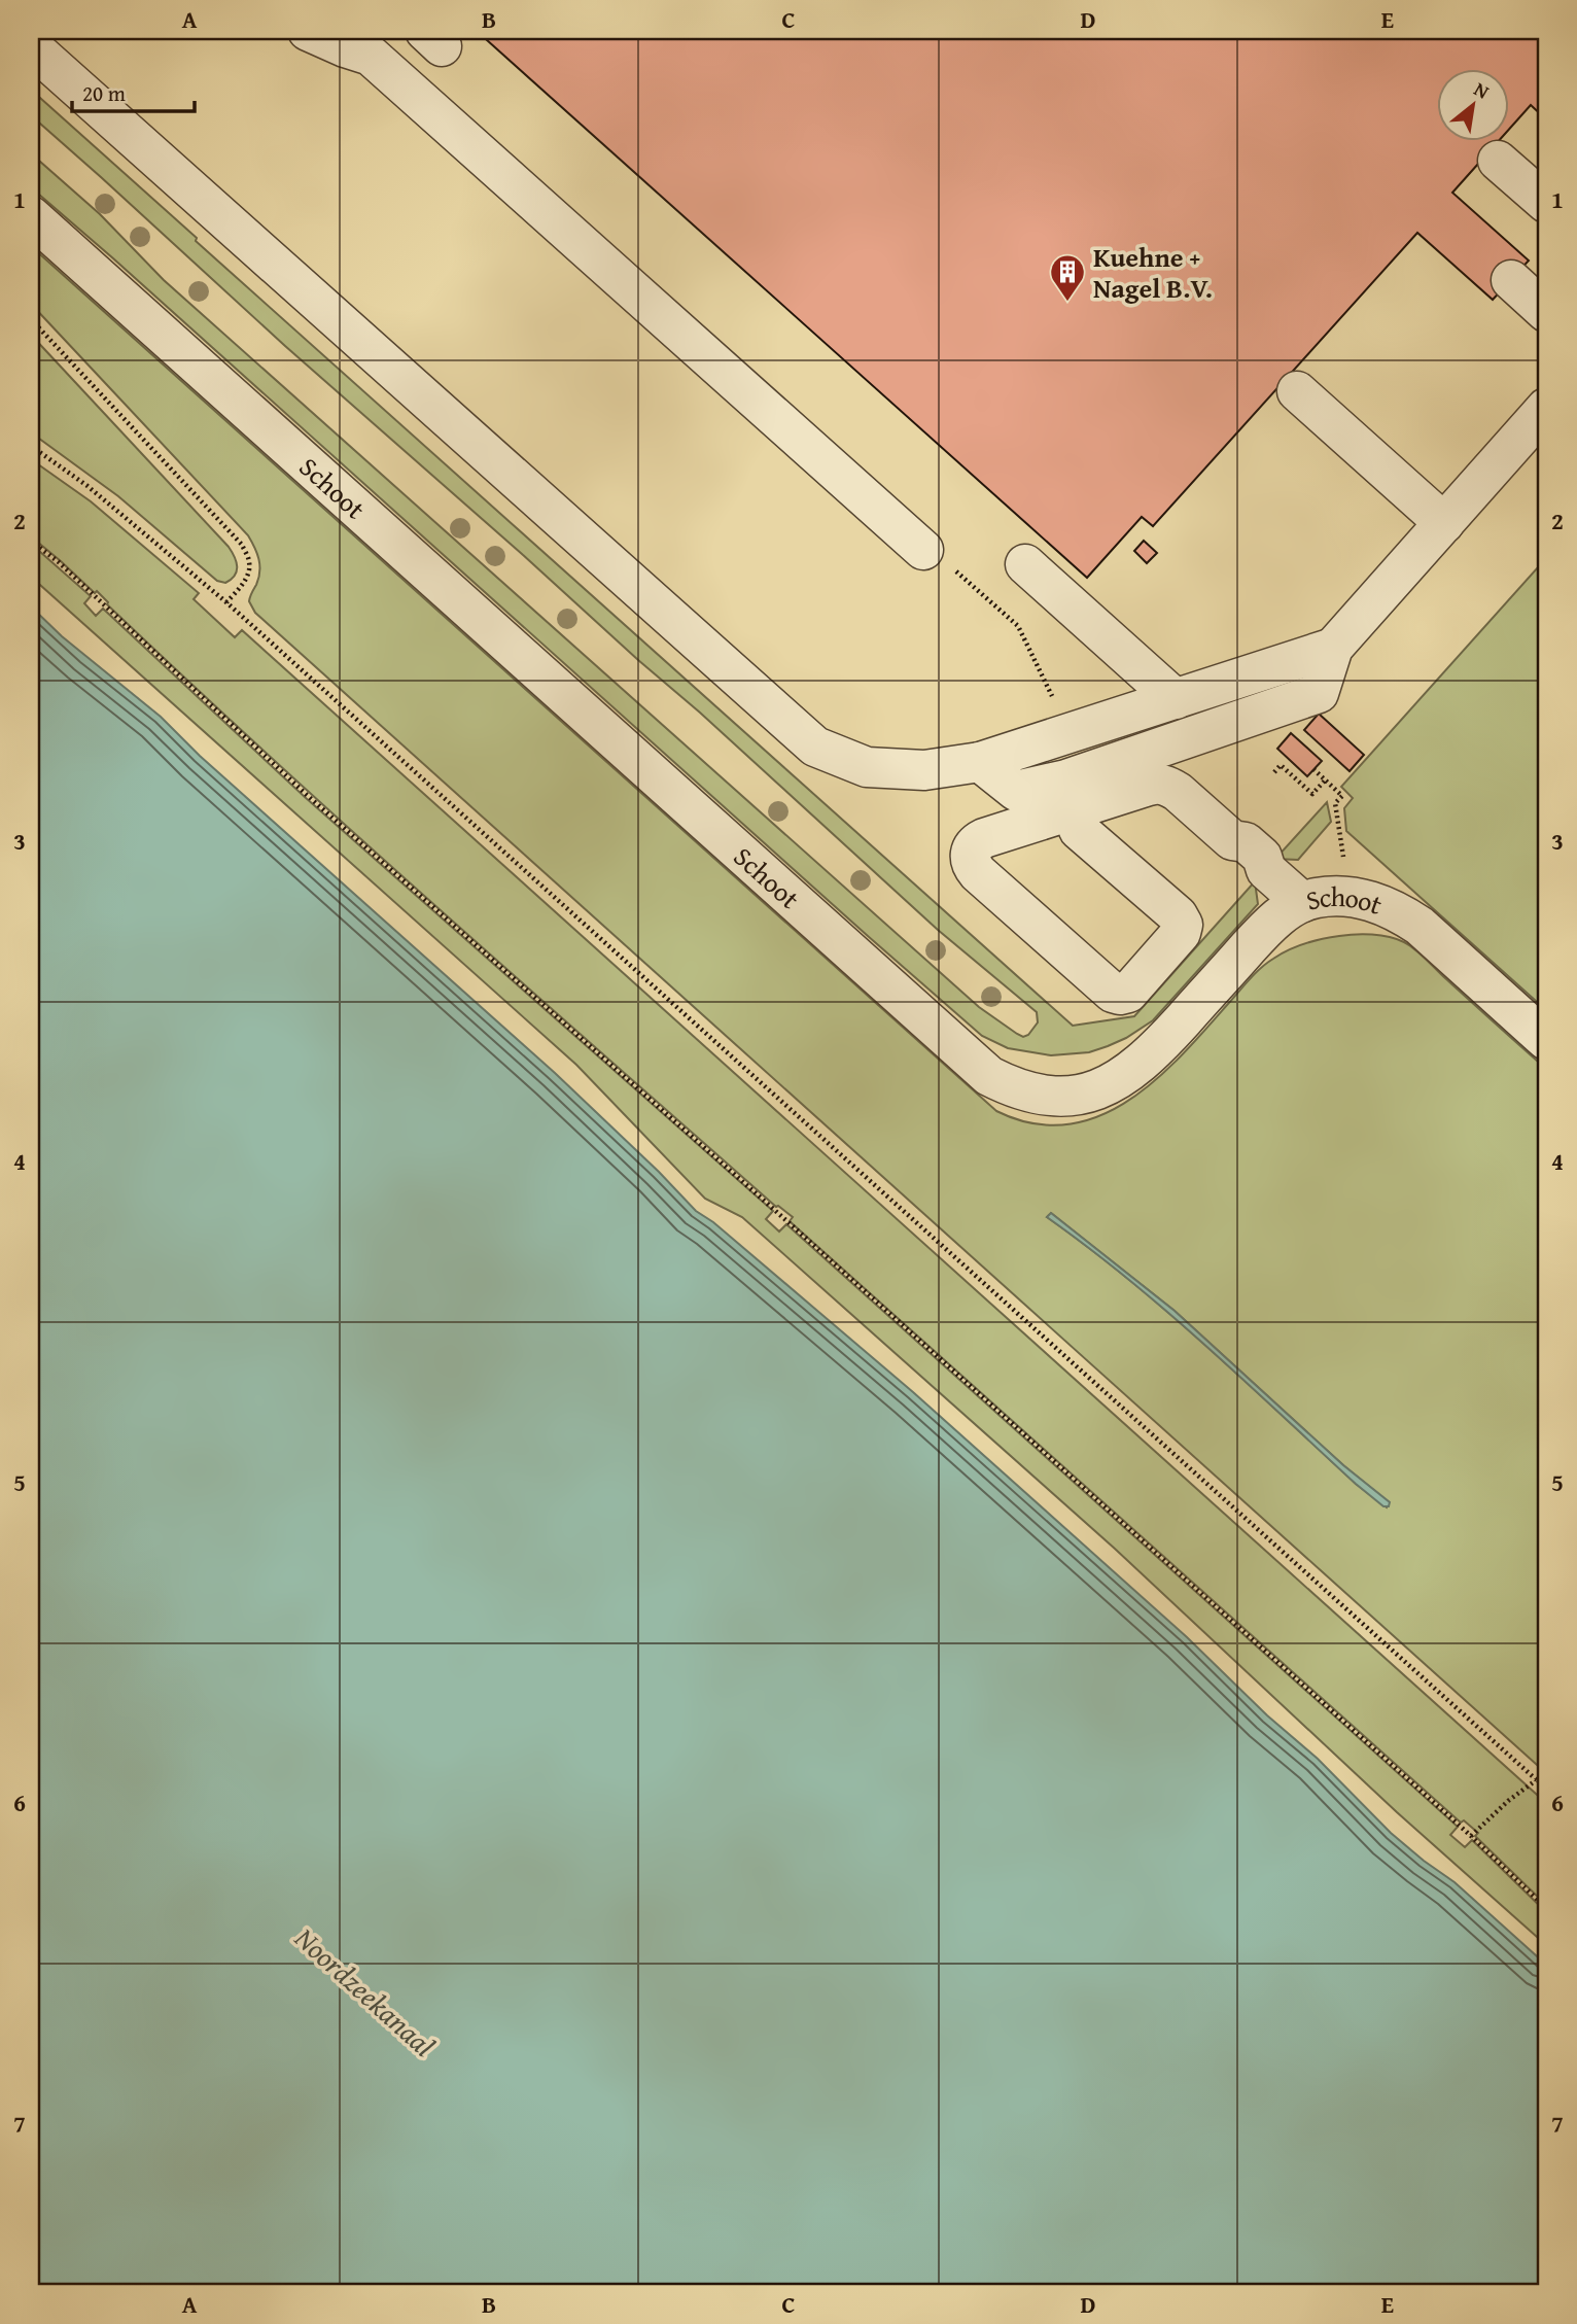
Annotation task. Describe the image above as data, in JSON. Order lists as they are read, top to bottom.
{
  "streets": {
    "street": ["Schoot"]
  },
  "water": ["Noordzeekanaal"],
  "places": {
    "building": ["Kuehne + Nagel B.V."]
  },
  "scale_bar": "20 m",
  "north": "top right",
  "grid": {
    "columns": [
      "A",
      "B",
      "C",
      "D",
      "E"
    ],
    "rows": [
      "1",
      "2",
      "3",
      "4",
      "5",
      "6",
      "7"
    ]
  }
}
